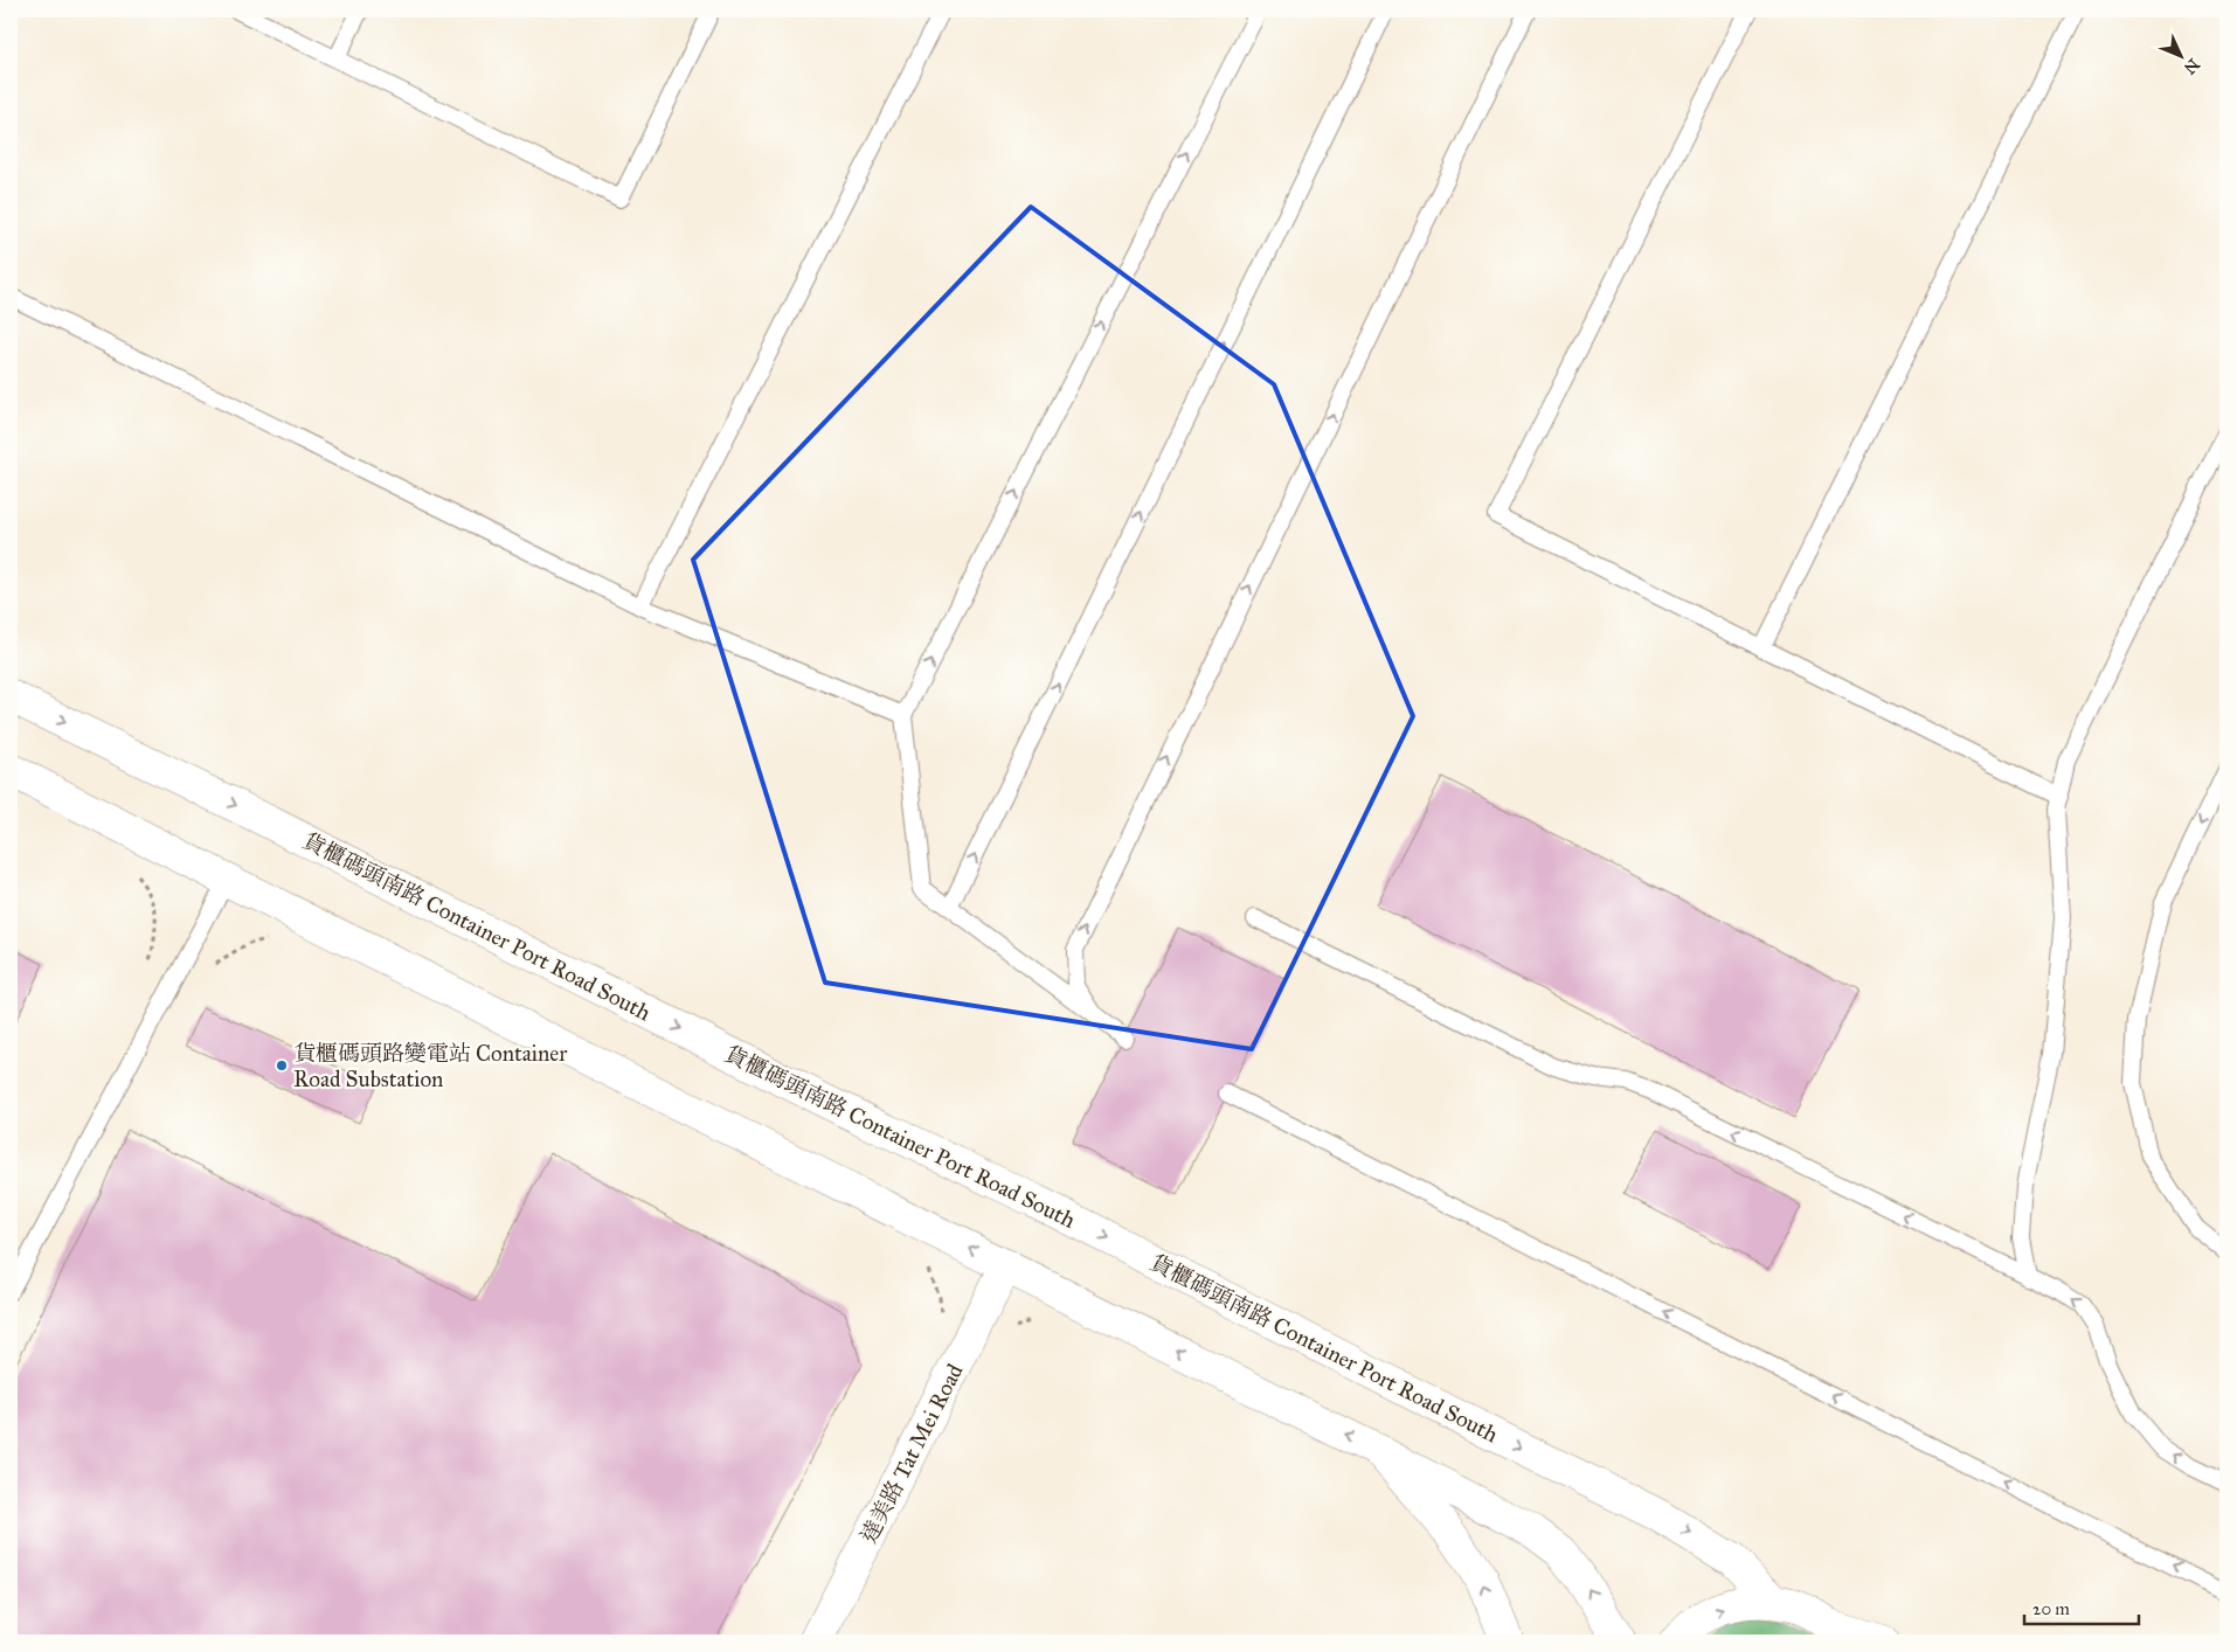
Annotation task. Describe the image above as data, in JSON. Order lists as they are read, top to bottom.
{
  "streets": {
    "street": ["貨櫃碼頭南路 Container Port Road South", "達美路 Tat Mei Road"]
  },
  "places": ["貨櫃碼頭路變電站 Container Road Substation"],
  "scale_bar": "20 m",
  "north": "bottom right"
}
